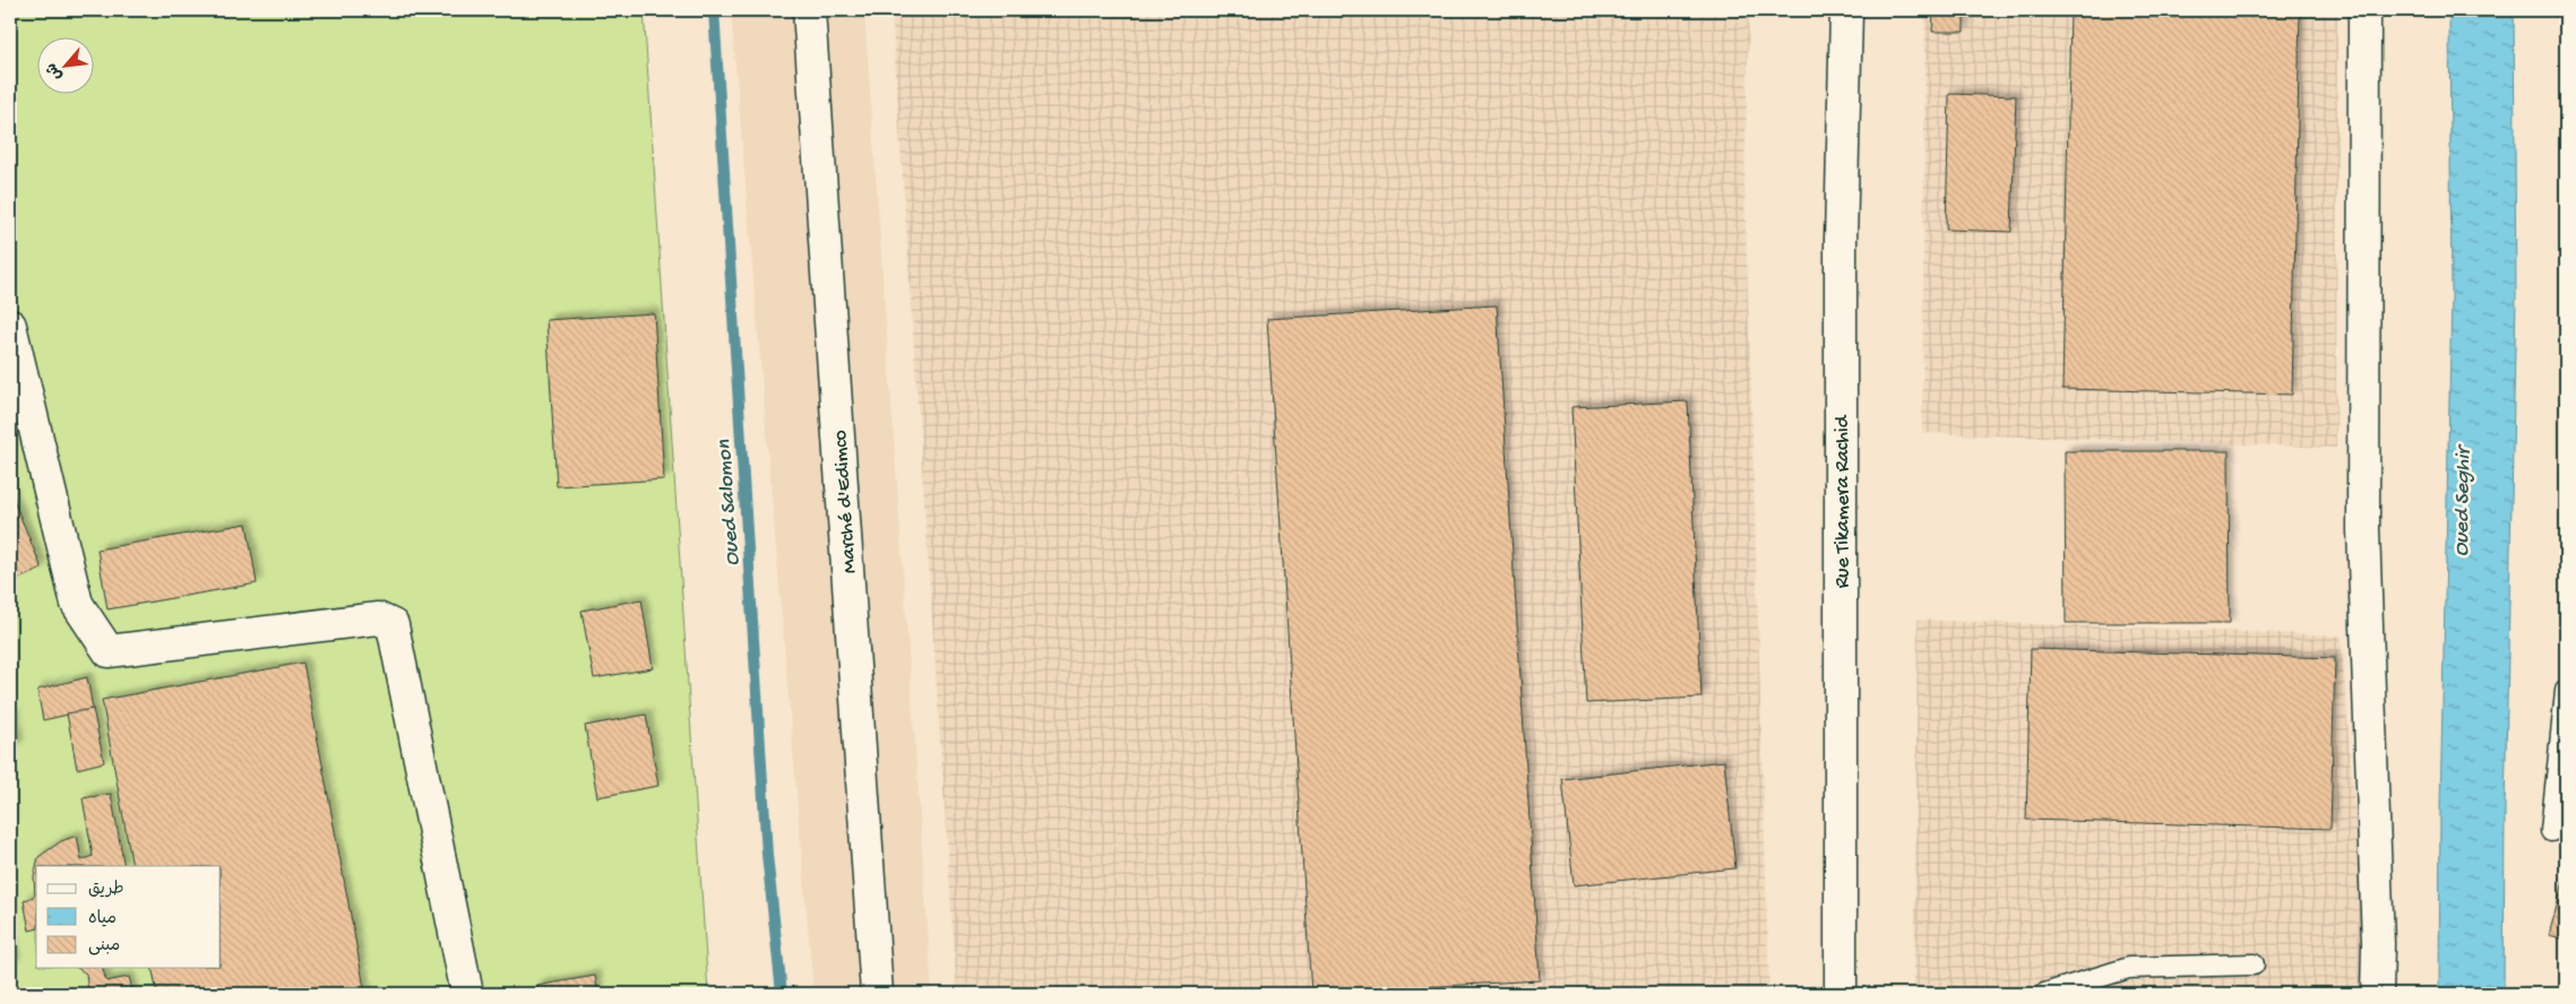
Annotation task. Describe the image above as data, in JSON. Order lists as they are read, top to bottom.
{
  "streets": {
    "street": ["Marché d'Edimco", "Rue Tikamera Rachid"]
  },
  "water": ["Oued Seghir", "Oued Salomon"],
  "legend": ["طريق", "مياه", "مبنى"],
  "north": "bottom left"
}
